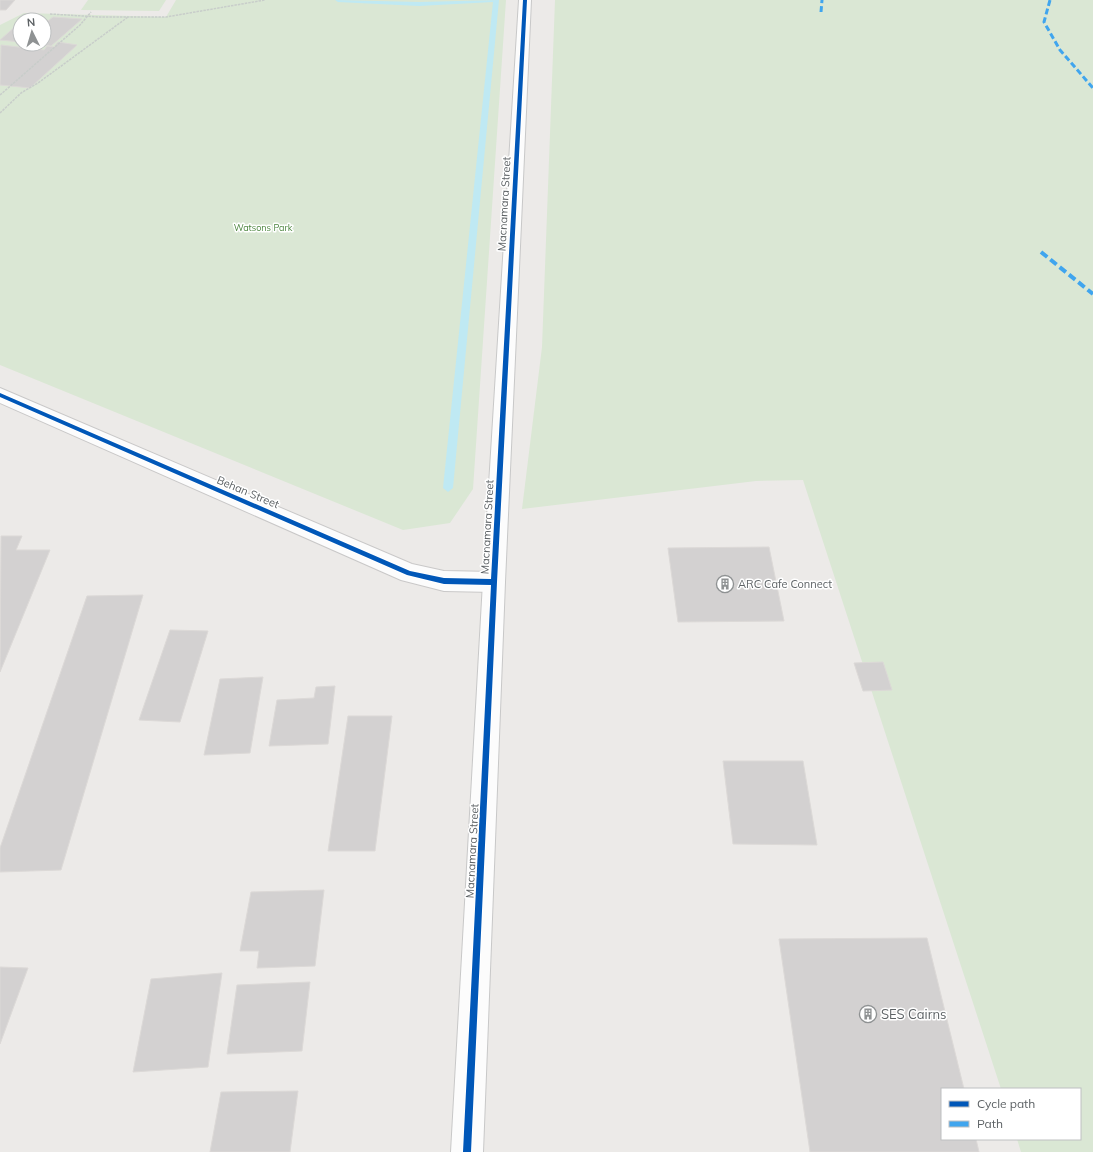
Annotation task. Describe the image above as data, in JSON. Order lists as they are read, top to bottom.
{
  "streets": {
    "street": ["Macnamara Street", "Behan Street"]
  },
  "crossings": [
    ["Macnamara Street", "Behan Street"]
  ],
  "parks": ["Watsons Park"],
  "places": {
    "building": ["ARC Cafe Connect", "SES Cairns"]
  },
  "legend": ["Cycle path", "Path"],
  "north": "top"
}
